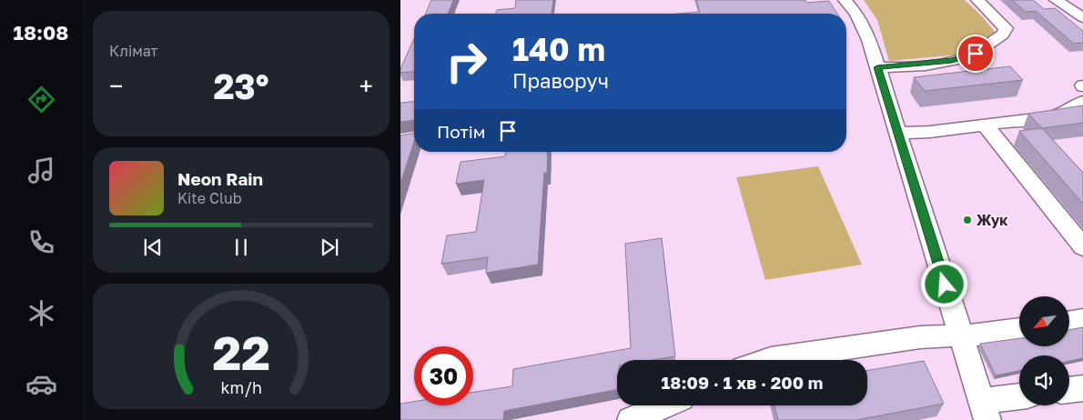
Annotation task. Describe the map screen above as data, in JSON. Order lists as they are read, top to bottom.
{
  "places": ["Жук"],
  "north": "bottom left",
  "page": {
    "tabs": "18:08",
    "tile": "Клімат",
    "turn": ["140 m", "Праворуч"],
    "heat": ["−", "23°", "+"],
    "then": "Потім",
    "song": ["Neon Rain", "Kite Club"],
    "limit": "30",
    "trip": "18:09 · 1 хв · 200 m",
    "gauge": ["22", "km/h"]
  }
}
